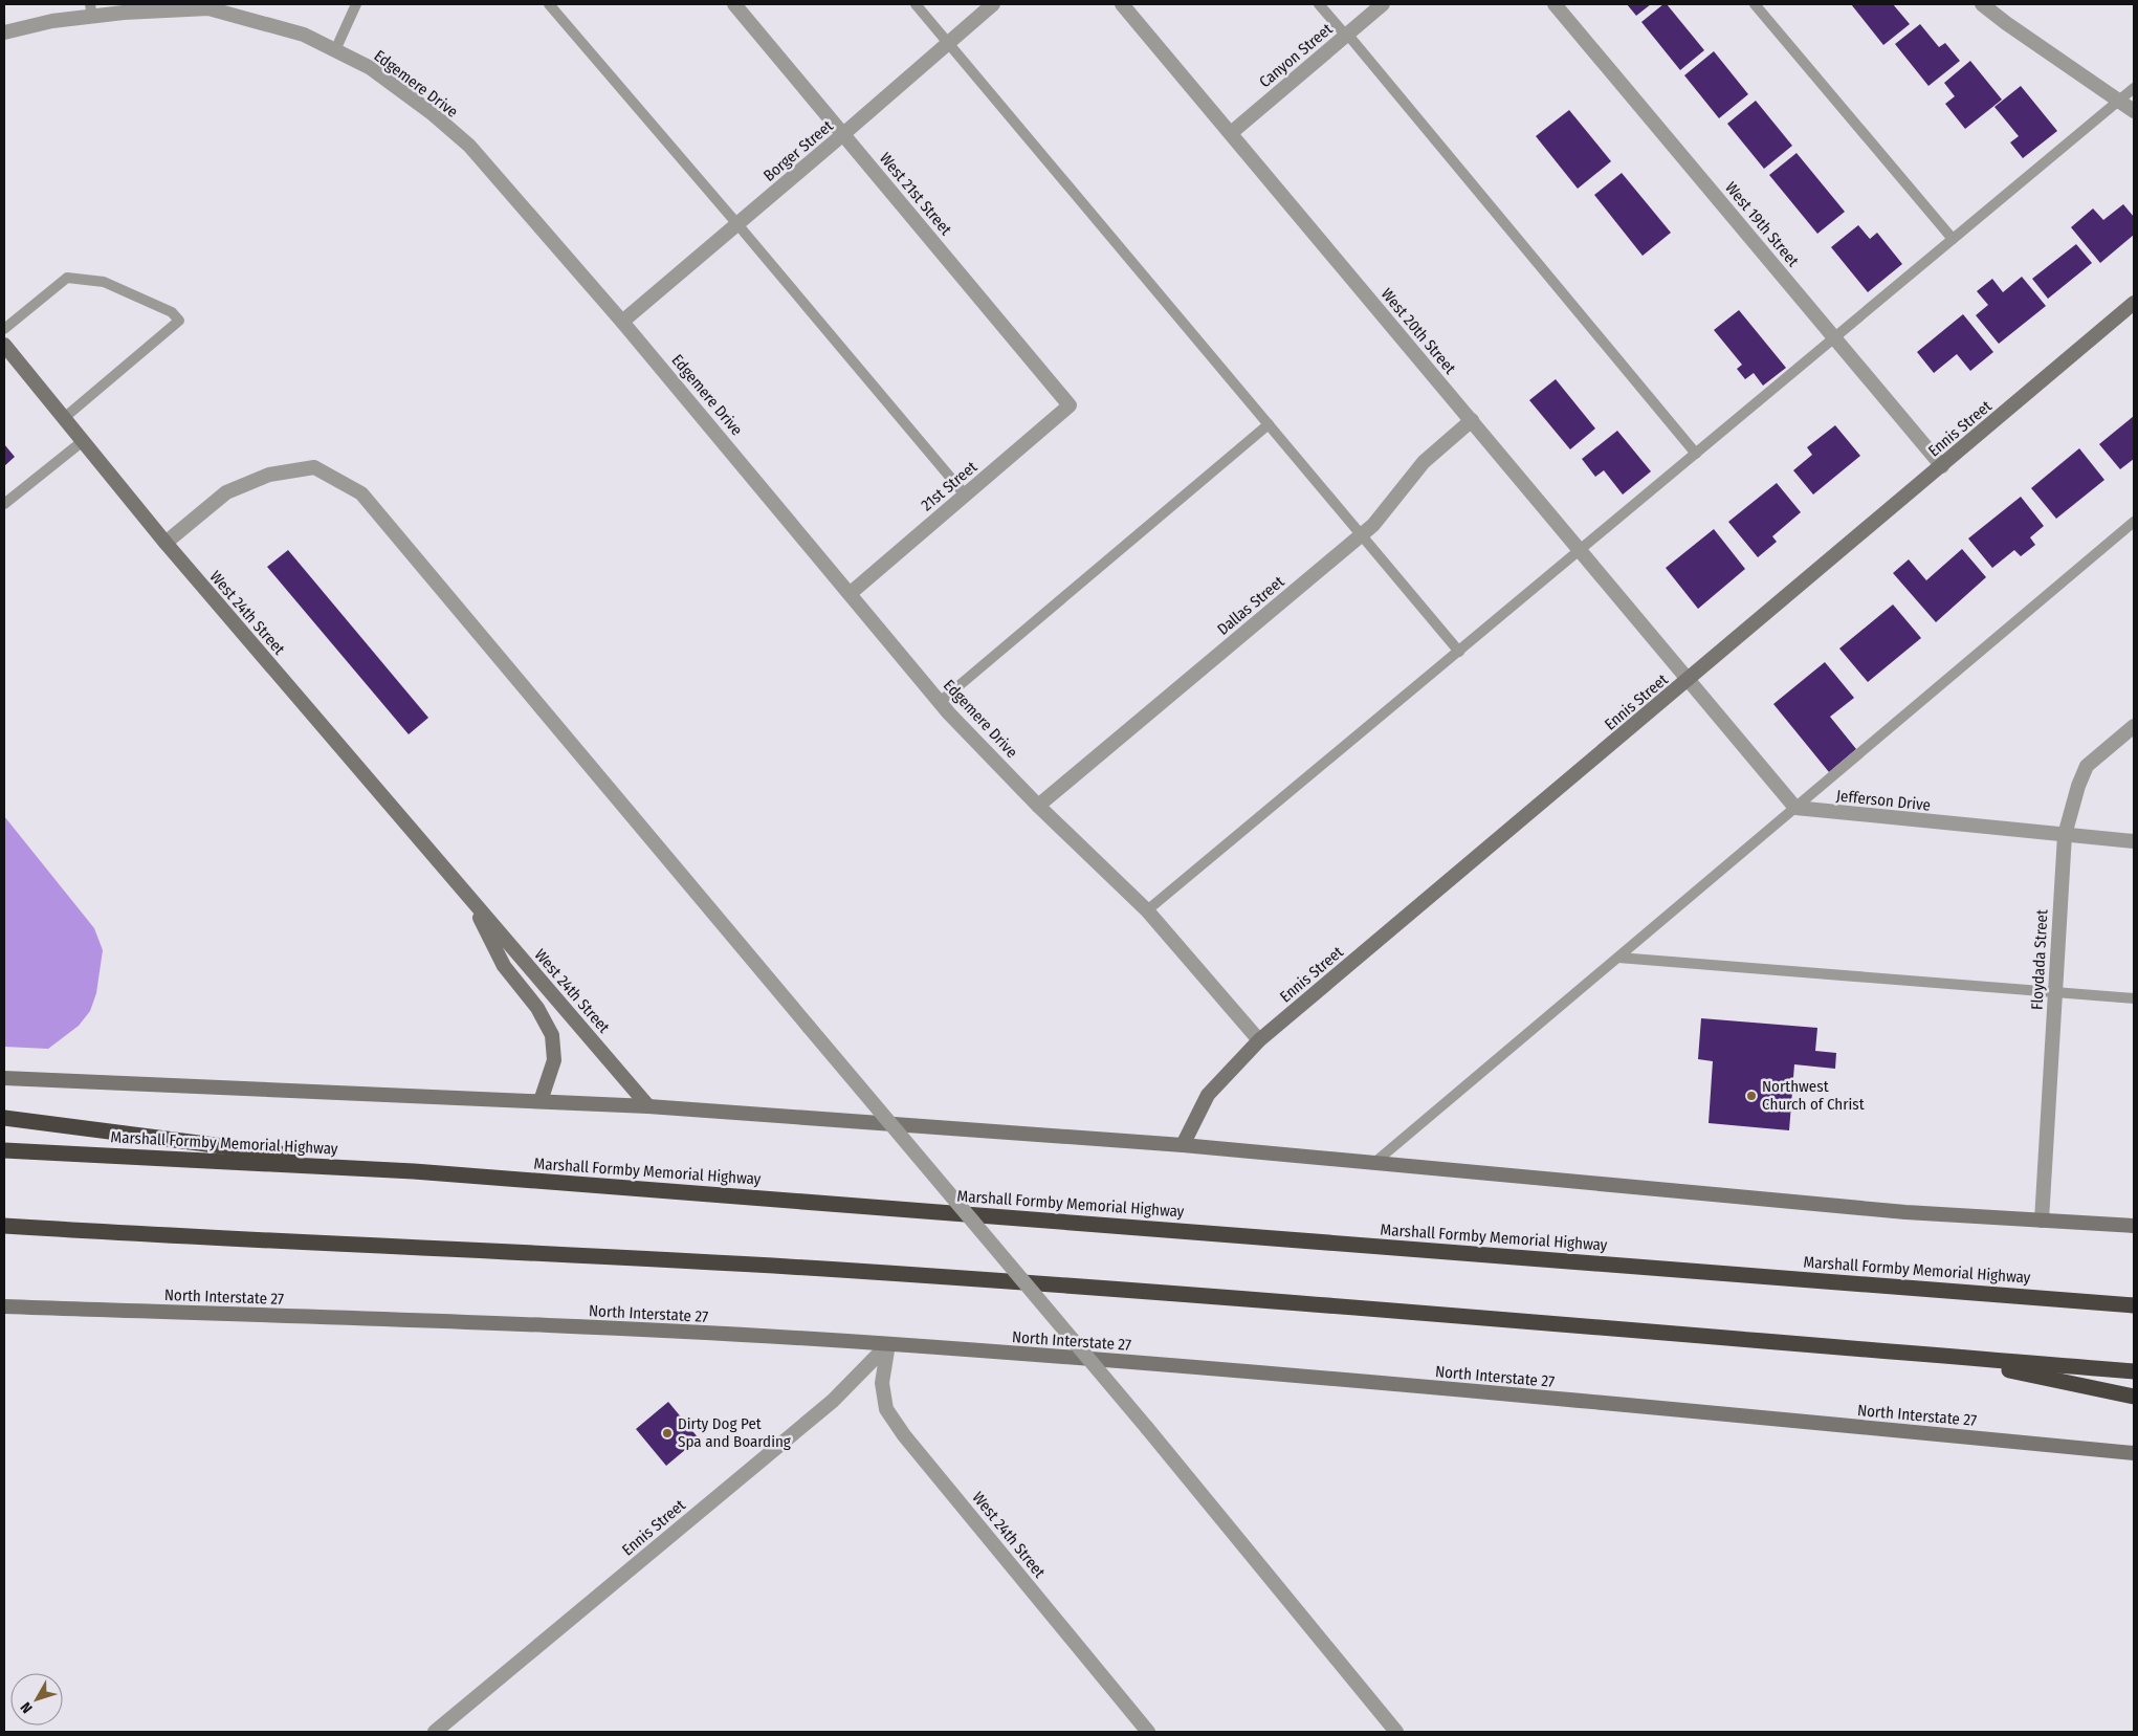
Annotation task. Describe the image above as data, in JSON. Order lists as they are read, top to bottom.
{
  "streets": {
    "highway": ["Marshall Formby Memorial Highway"],
    "main road": ["Ennis Street", "West 24th Street", "North Interstate 27"],
    "street": [
      "Canyon Street",
      "Edgemere Drive",
      "Borger Street",
      "West 21st Street",
      "West 19th Street",
      "West 20th Street",
      "21st Street",
      "Dallas Street",
      "Jefferson Drive",
      "Floydada Street"
    ]
  },
  "crossings": [
    ["Canyon Street", "West 20th Street"],
    ["Edgemere Drive", "Borger Street"],
    ["Edgemere Drive", "Ennis Street"],
    ["Edgemere Drive", "21st Street"],
    ["Edgemere Drive", "Dallas Street"],
    ["Borger Street", "West 21st Street"],
    ["West 21st Street", "21st Street"],
    ["West 19th Street", "Ennis Street"],
    ["West 20th Street", "Ennis Street"],
    ["West 20th Street", "Dallas Street"],
    ["Ennis Street", "West 24th Street"],
    ["Ennis Street", "North Interstate 27"],
    ["West 24th Street", "North Interstate 27"],
    ["Jefferson Drive", "Floydada Street"]
  ],
  "places": ["Northwest Church of Christ", "Dirty Dog Pet Spa and Boarding"],
  "north": "bottom left"
}
